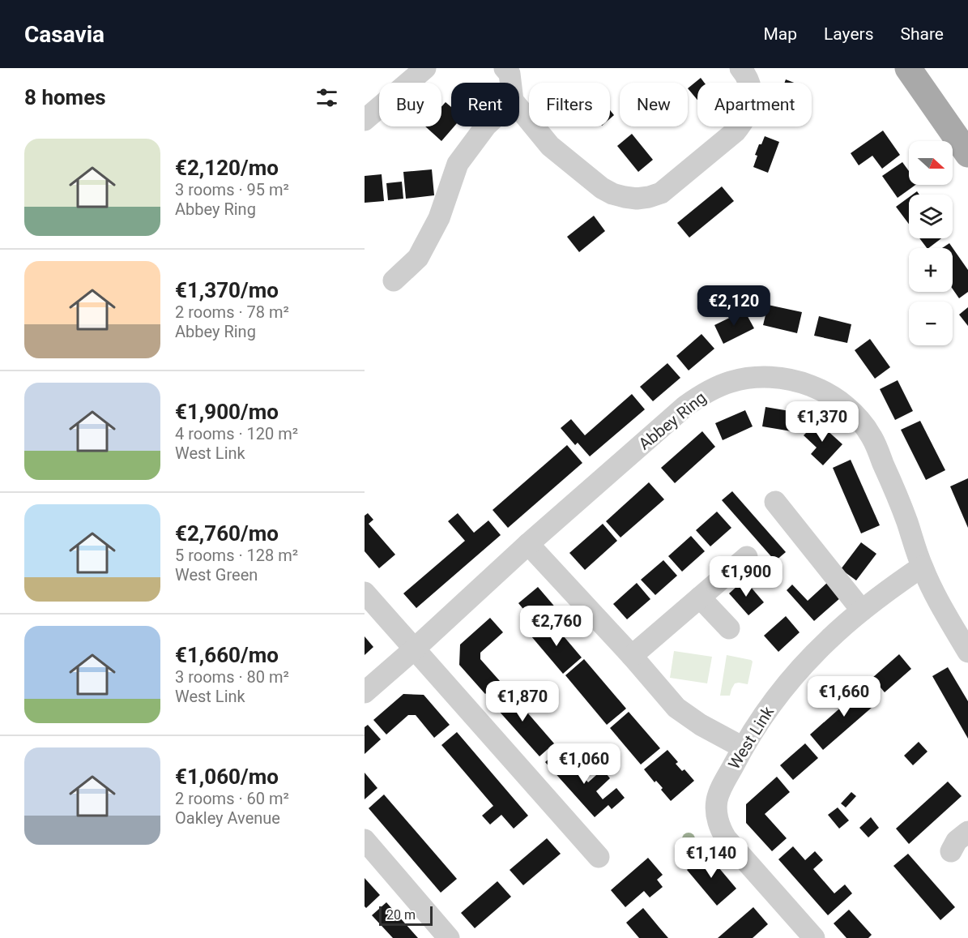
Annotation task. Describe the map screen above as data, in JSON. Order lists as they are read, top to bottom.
{
  "streets": {
    "street": ["Abbey Ring", "West Link"]
  },
  "crossings": [
    ["Abbey Ring", "West Link"]
  ],
  "scale_bar": "20 m",
  "north": "right",
  "page": {
    "header": "Casavia",
    "nav": ["Map", "Layers", "Share"],
    "heading": "8 homes",
    "chip": [
      "Buy",
      "Rent",
      "Filters",
      "New",
      "Apartment"
    ],
    "list": [
      {
        "name": "€2,120/mo",
        "note": "3 rooms · 95 m² · Abbey Ring"
      },
      {
        "name": "€1,370/mo",
        "note": "2 rooms · 78 m² · Abbey Ring"
      },
      {
        "name": "€1,900/mo",
        "note": "4 rooms · 120 m² · West Link"
      },
      {
        "name": "€2,760/mo",
        "note": "5 rooms · 128 m² · West Green"
      },
      {
        "name": "€1,660/mo",
        "note": "3 rooms · 80 m² · West Link"
      },
      {
        "name": "€1,060/mo",
        "note": "2 rooms · 60 m² · Oakley Avenue"
      }
    ],
    "map_buttons": ["+", "−"],
    "price": [
      "€2,120",
      "€1,370",
      "€1,900",
      "€2,760",
      "€1,660",
      "€1,870",
      "€1,060",
      "€1,140"
    ],
    "scale": "20 m"
  }
}
